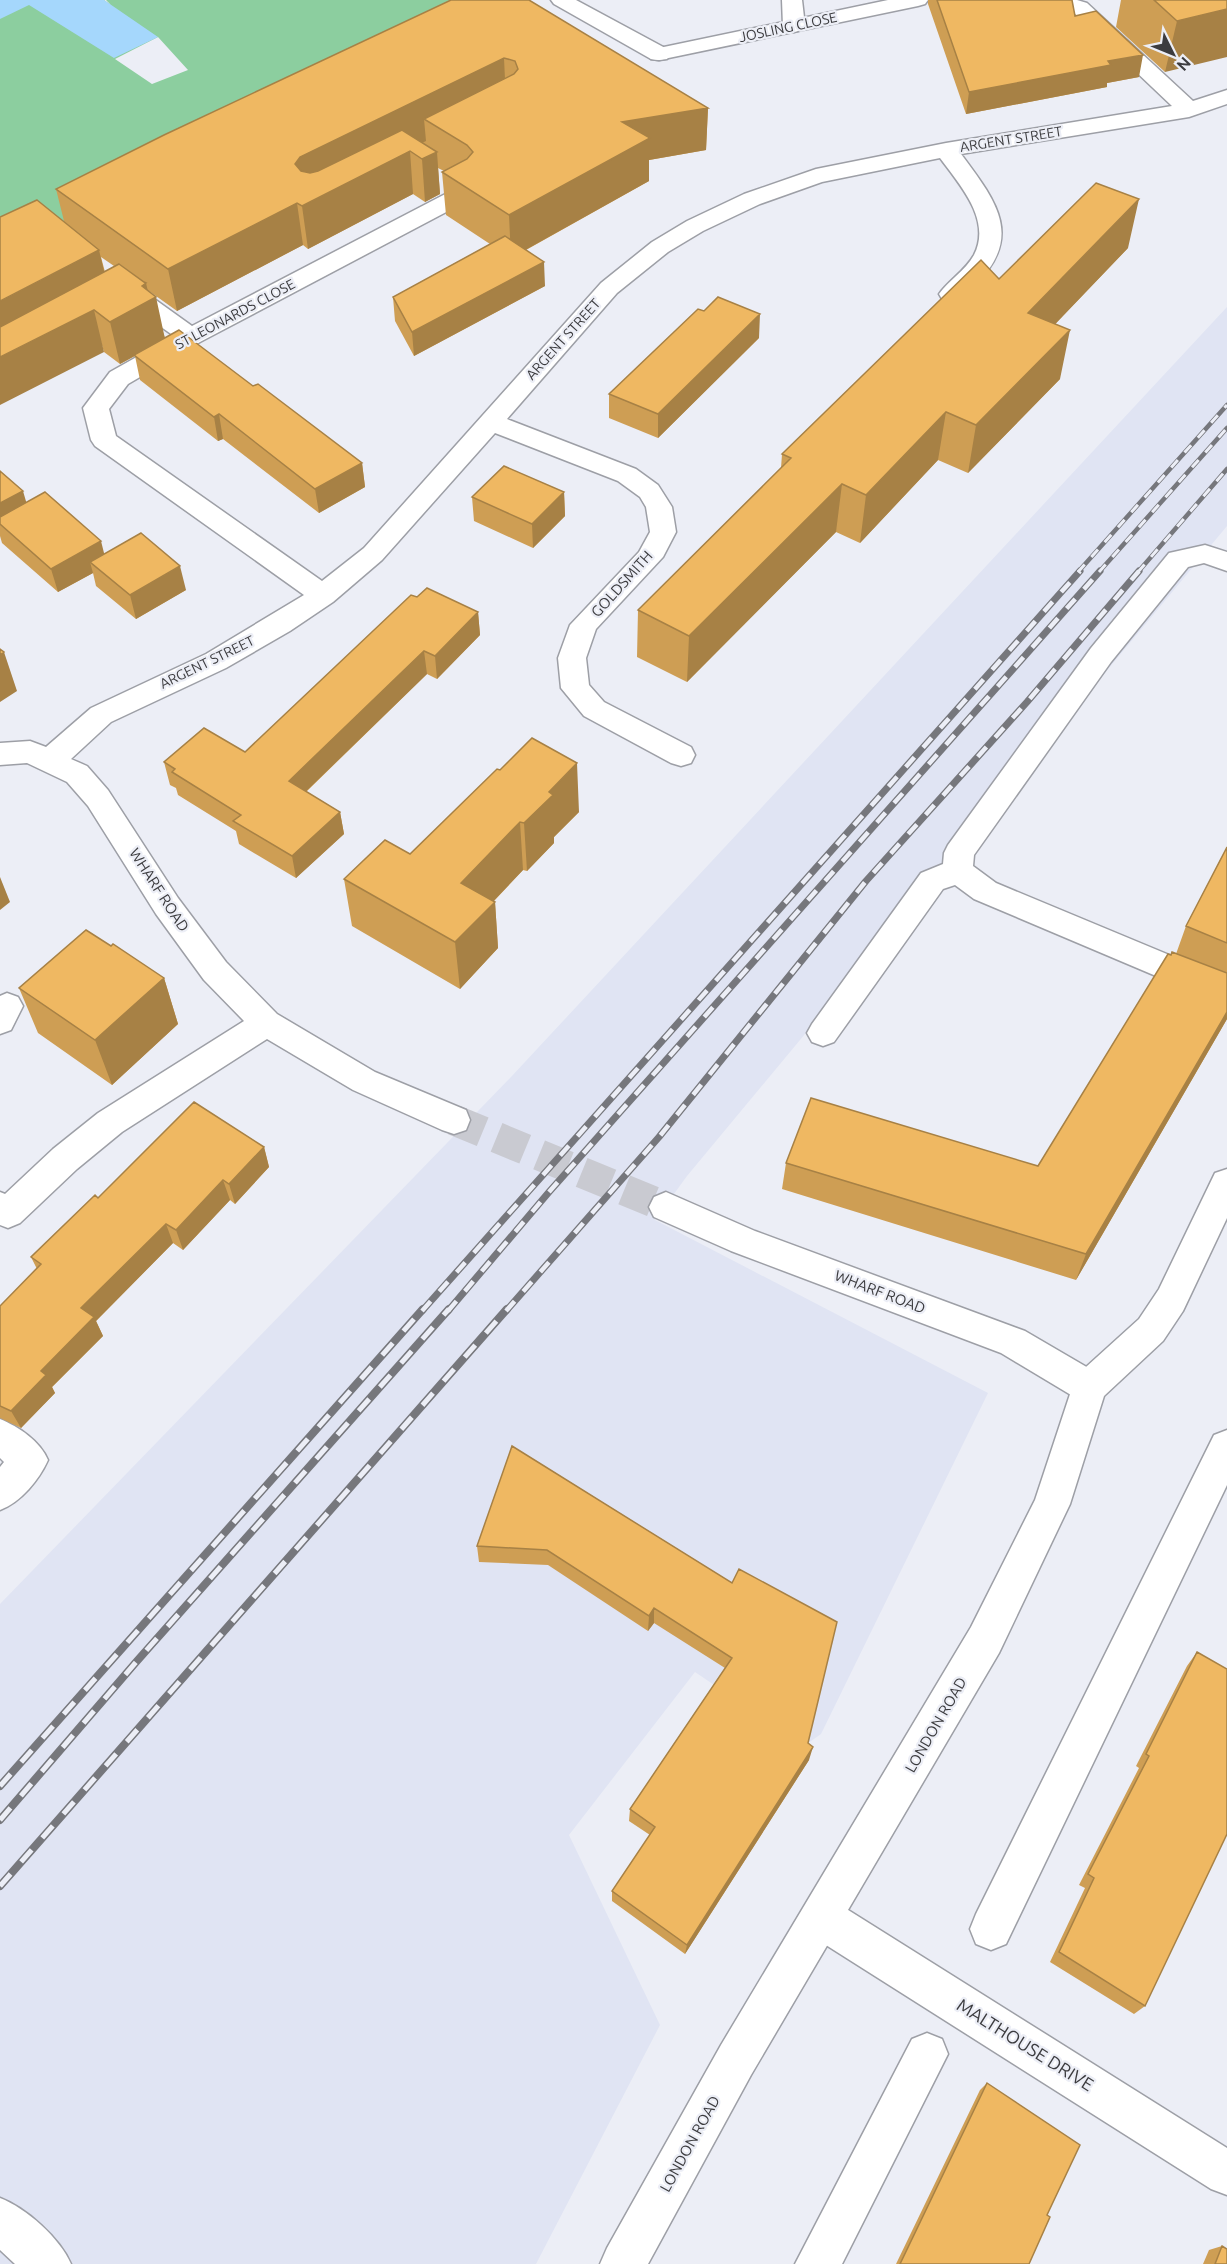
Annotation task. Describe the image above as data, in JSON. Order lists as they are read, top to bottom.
{
  "streets": {
    "street": [
      "JOSLING CLOSE",
      "ARGENT STREET",
      "ST LEONARDS CLOSE",
      "GOLDSMITH",
      "WHARF ROAD",
      "LONDON ROAD",
      "MALTHOUSE DRIVE"
    ]
  },
  "crossings": [
    ["ARGENT STREET", "ST LEONARDS CLOSE"],
    ["ARGENT STREET", "GOLDSMITH"],
    ["ARGENT STREET", "WHARF ROAD"],
    ["WHARF ROAD", "LONDON ROAD"],
    ["LONDON ROAD", "MALTHOUSE DRIVE"]
  ],
  "north": "bottom right"
}
